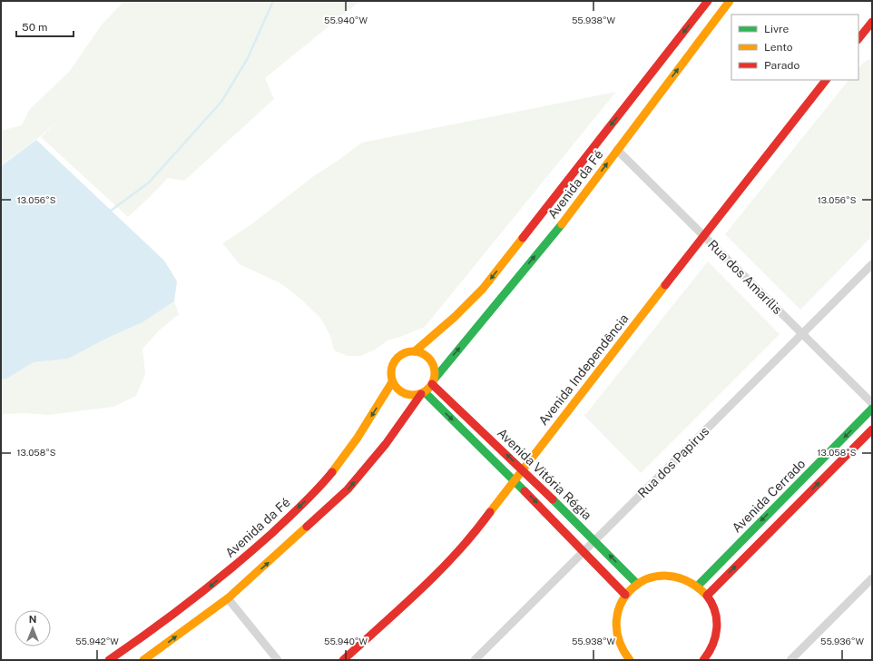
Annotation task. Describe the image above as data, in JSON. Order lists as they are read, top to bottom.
{
  "streets": {
    "street": [
      "Avenida da Fé",
      "Rua dos Amarílis",
      "Avenida Independência",
      "Rua dos Papirus",
      "Avenida Vitória Régia",
      "Avenida Cerrado"
    ]
  },
  "crossings": [
    ["Avenida da Fé", "Rua dos Amarílis"],
    ["Avenida da Fé", "Avenida Vitória Régia"],
    ["Rua dos Amarílis", "Avenida Independência"],
    ["Rua dos Amarílis", "Rua dos Papirus"],
    ["Avenida Independência", "Avenida Vitória Régia"],
    ["Rua dos Papirus", "Avenida Vitória Régia"]
  ],
  "legend": ["Livre", "Lento", "Parado"],
  "scale_bar": "50 m",
  "north": "top",
  "coordinates": [
    "55.940°W",
    "55.938°W",
    "13.056°S",
    "13.058°S",
    "55.942°W",
    "55.936°W"
  ]
}
